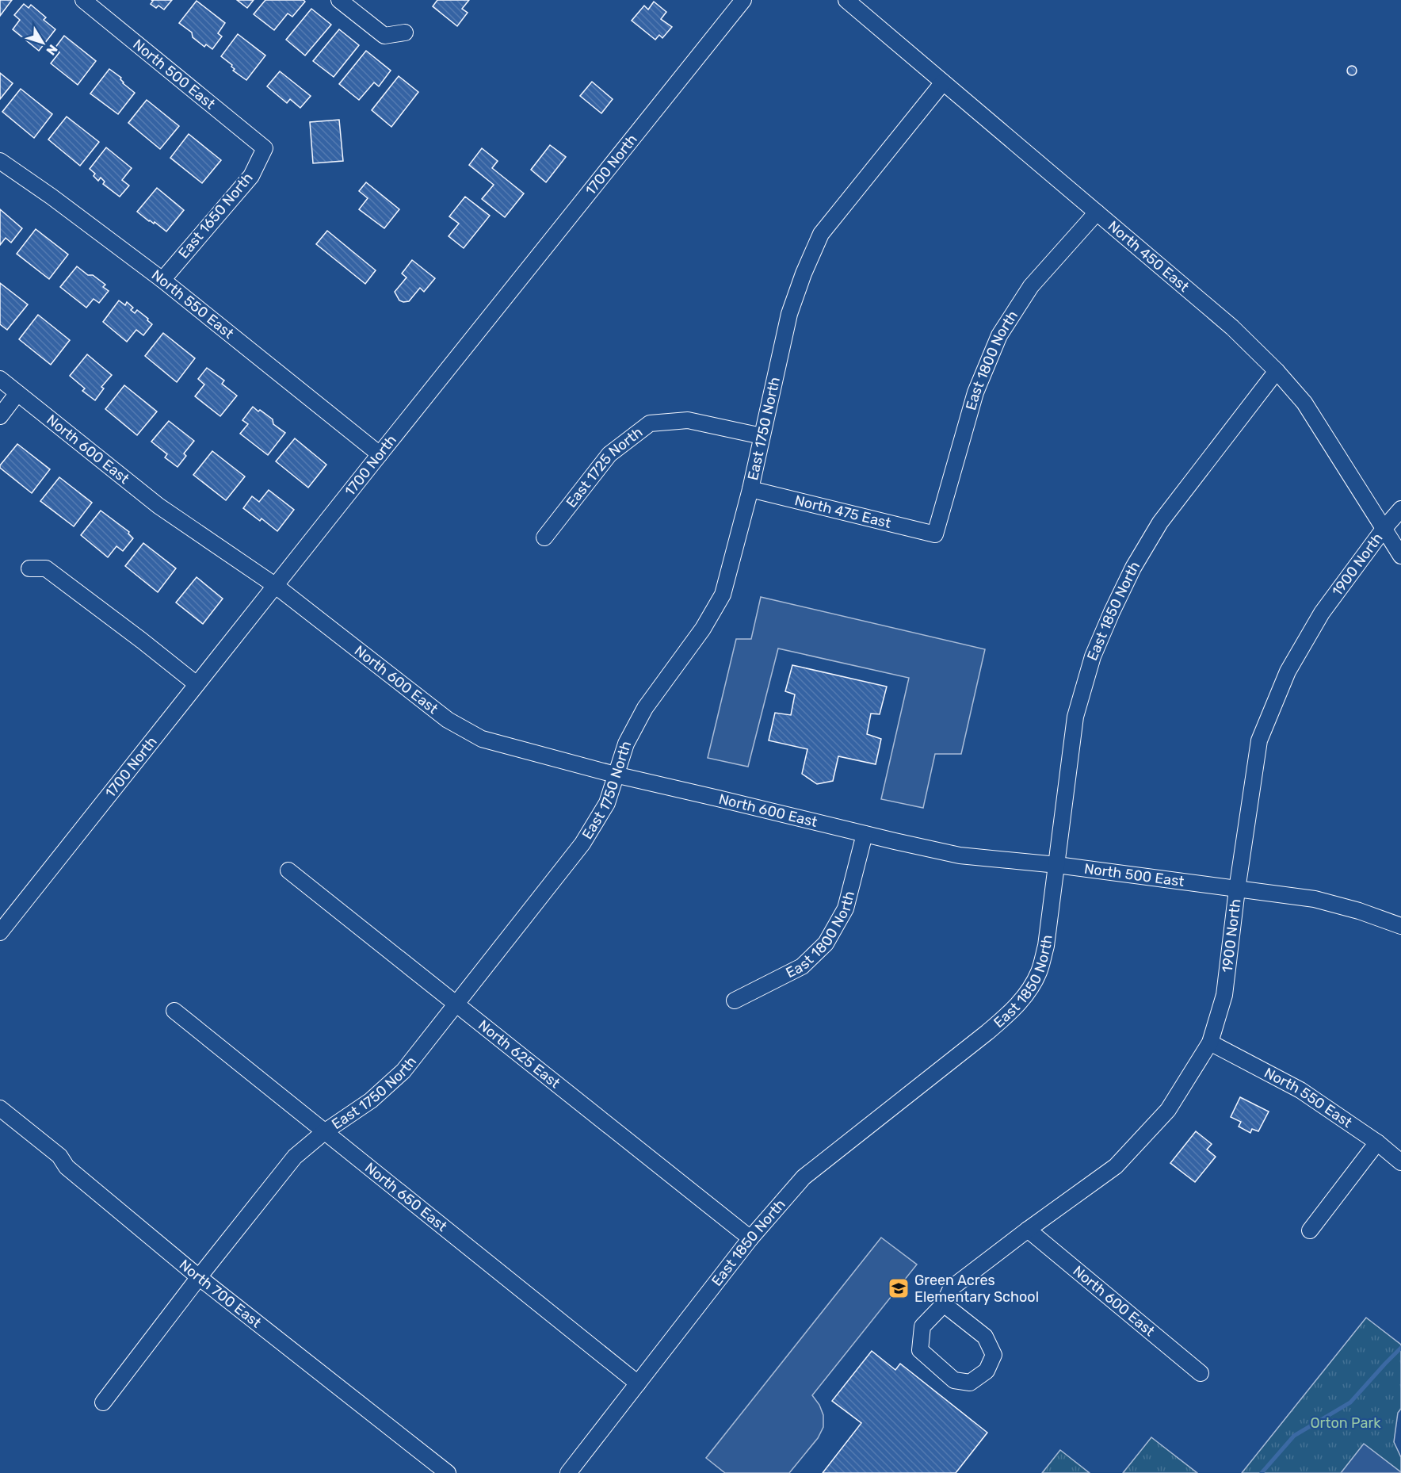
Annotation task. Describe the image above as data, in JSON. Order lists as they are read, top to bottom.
{
  "streets": {
    "street": [
      "North 500 East",
      "1700 North",
      "East 1650 North",
      "North 450 East",
      "North 550 East",
      "East 1800 North",
      "East 1750 North",
      "North 600 East",
      "East 1725 North",
      "North 475 East",
      "1900 North",
      "East 1850 North",
      "North 625 East",
      "North 650 East",
      "North 700 East"
    ]
  },
  "crossings": [
    ["North 500 East", "East 1650 North"],
    ["North 500 East", "East 1800 North"],
    ["North 500 East", "North 600 East"],
    ["North 500 East", "1900 North"],
    ["North 500 East", "East 1850 North"],
    ["1700 North", "North 550 East"],
    ["1700 North", "North 600 East"],
    ["East 1650 North", "North 550 East"],
    ["North 450 East", "East 1800 North"],
    ["North 450 East", "East 1750 North"],
    ["North 450 East", "1900 North"],
    ["North 450 East", "East 1850 North"],
    ["North 550 East", "1900 North"],
    ["East 1800 North", "North 600 East"],
    ["East 1800 North", "North 475 East"],
    ["East 1750 North", "North 600 East"],
    ["East 1750 North", "East 1725 North"],
    ["East 1750 North", "North 475 East"],
    ["East 1750 North", "North 625 East"],
    ["East 1750 North", "North 650 East"],
    ["East 1750 North", "North 700 East"],
    ["North 600 East", "1900 North"],
    ["East 1850 North", "North 625 East"],
    ["East 1850 North", "North 650 East"]
  ],
  "parks": ["Orton Park"],
  "places": {
    "school or university": ["Green Acres Elementary School"]
  },
  "north": "bottom right"
}
